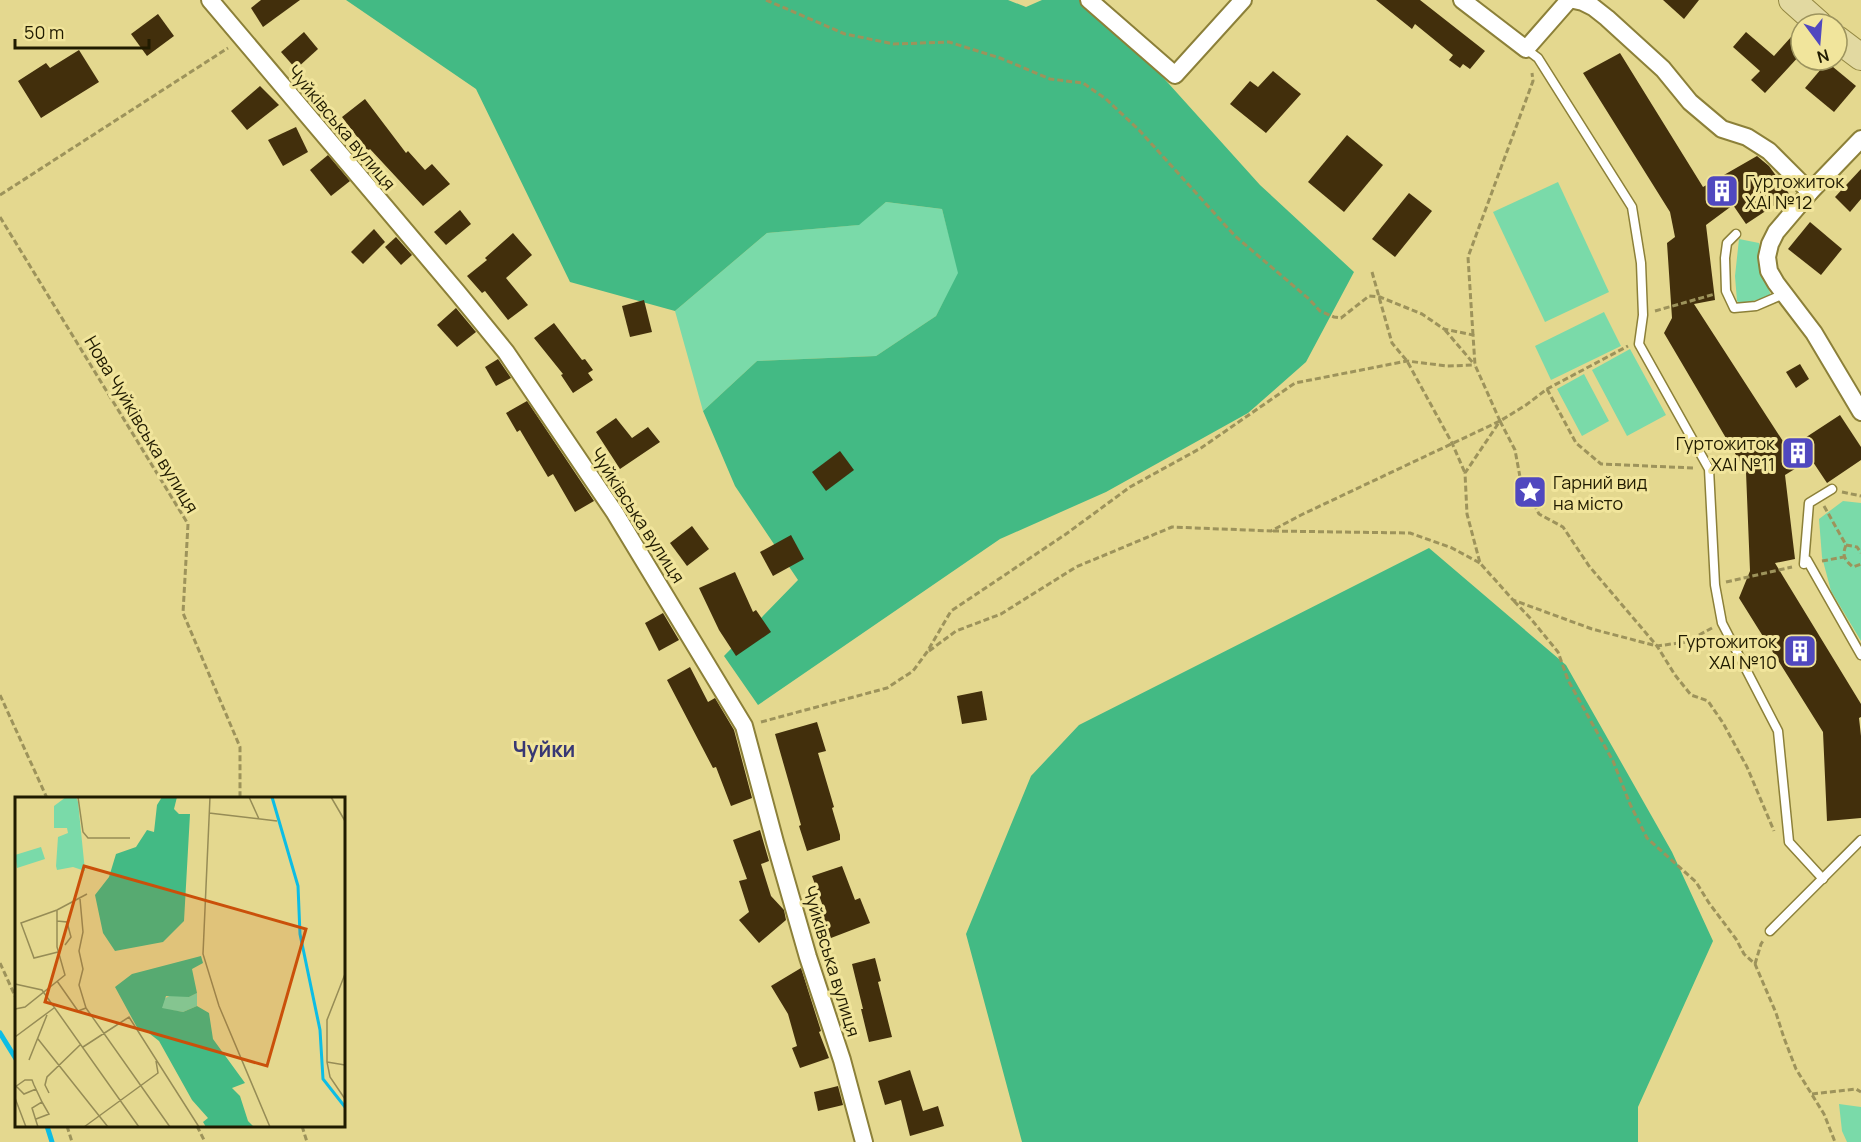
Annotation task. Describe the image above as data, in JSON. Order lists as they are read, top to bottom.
{
  "streets": {
    "street": ["Чуйківська вулиця"],
    "path": ["Нова Чуйківська вулиця"]
  },
  "districts": ["Чуйки"],
  "places": {
    "building": ["Гуртожиток ХАІ №12", "Гуртожиток ХАІ №11", "Гуртожиток ХАІ №10"],
    "place": ["Гарний вид на місто"]
  },
  "scale_bar": "50 m",
  "north": "bottom"
}
